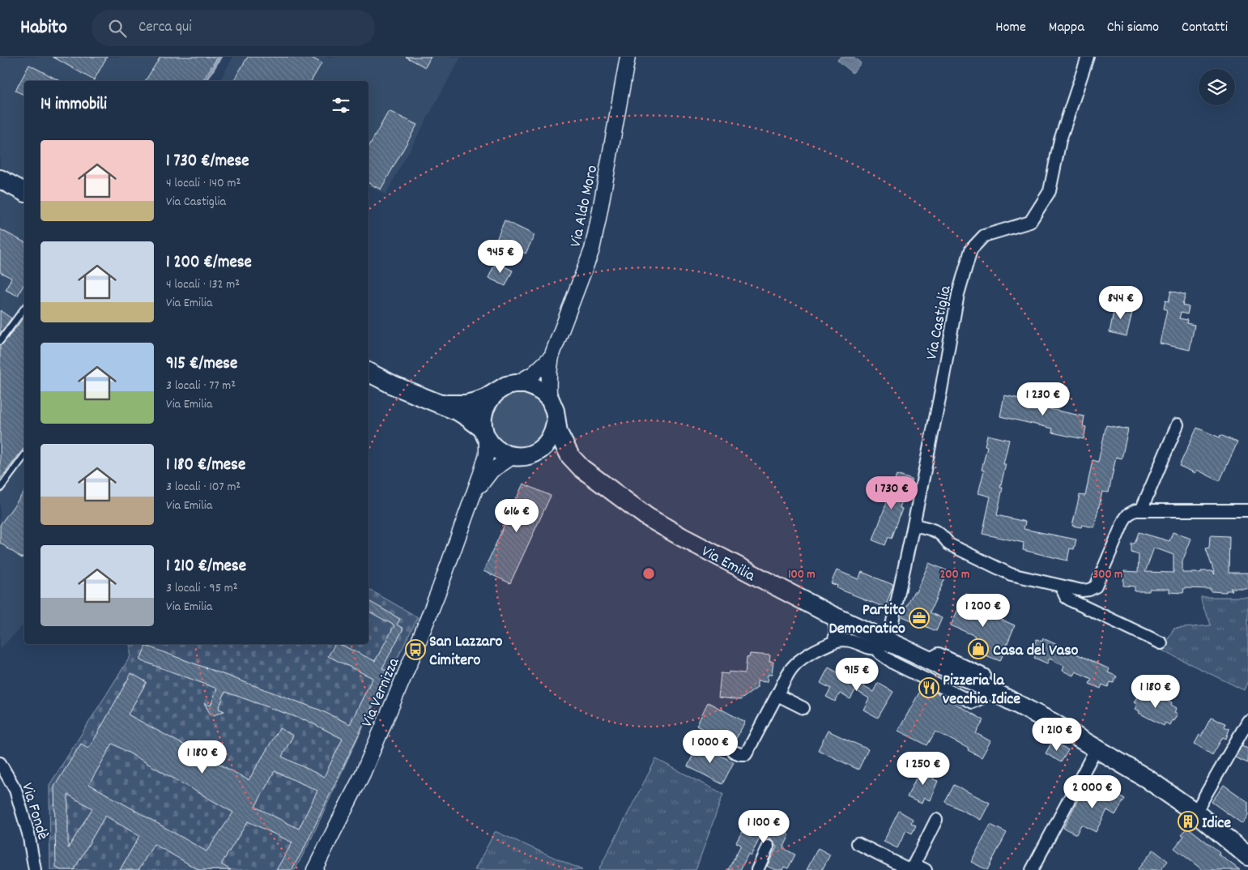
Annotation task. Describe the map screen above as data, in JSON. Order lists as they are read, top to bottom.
{
  "streets": {
    "main road": ["Via Emilia"],
    "street": [
      "Via Aldo Moro",
      "Via Castiglia",
      "Via Vernizza",
      "Via Fondè"
    ]
  },
  "crossings": [
    ["Via Aldo Moro", "Via Emilia"],
    ["Via Aldo Moro", "Via Vernizza"],
    ["Via Castiglia", "Via Emilia"],
    ["Via Emilia", "Via Vernizza"]
  ],
  "places": {
    "office": ["Partito Democratico"],
    "shop": ["Casa del Vaso"],
    "bus stop": ["San Lazzaro Cimitero"],
    "restaurant": ["Pizzeria la vecchia Idice"],
    "building": ["Idice"]
  },
  "page": {
    "header": "Habito",
    "search": "Cerca qui",
    "nav": [
      "Home",
      "Mappa",
      "Chi siamo",
      "Contatti"
    ],
    "heading": "14 immobili",
    "list": [
      {
        "name": "1 730 €/mese",
        "note": "4 locali · 140 m² · Via Castiglia"
      },
      {
        "name": "1 200 €/mese",
        "note": "4 locali · 132 m² · Via Emilia"
      },
      {
        "name": "915 €/mese",
        "note": "3 locali · 77 m² · Via Emilia"
      },
      {
        "name": "1 180 €/mese",
        "note": "3 locali · 107 m² · Via Emilia"
      },
      {
        "name": "1 210 €/mese",
        "note": "3 locali · 95 m² · Via Emilia"
      }
    ],
    "price": [
      "945 €",
      "844 €",
      "1 230 €",
      "1 730 €",
      "616 €",
      "1 200 €",
      "915 €",
      "1 180 €",
      "1 210 €",
      "1 000 €",
      "1 180 €",
      "1 250 €",
      "2 000 €",
      "1 100 €"
    ]
  },
  "rings": ["100 m", "200 m", "300 m"]
}
